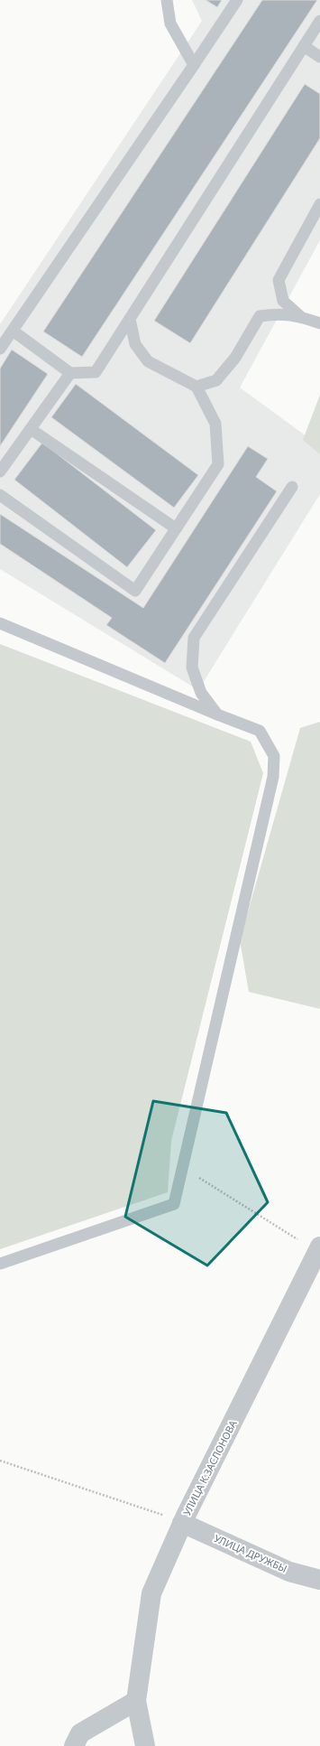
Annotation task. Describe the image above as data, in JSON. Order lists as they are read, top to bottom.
{
  "streets": {
    "street": ["УЛИЦА К.ЗАСЛОНОВА", "УЛИЦА ДРУЖБЫ"]
  },
  "crossings": [
    ["УЛИЦА К.ЗАСЛОНОВА", "УЛИЦА ДРУЖБЫ"]
  ]
}
